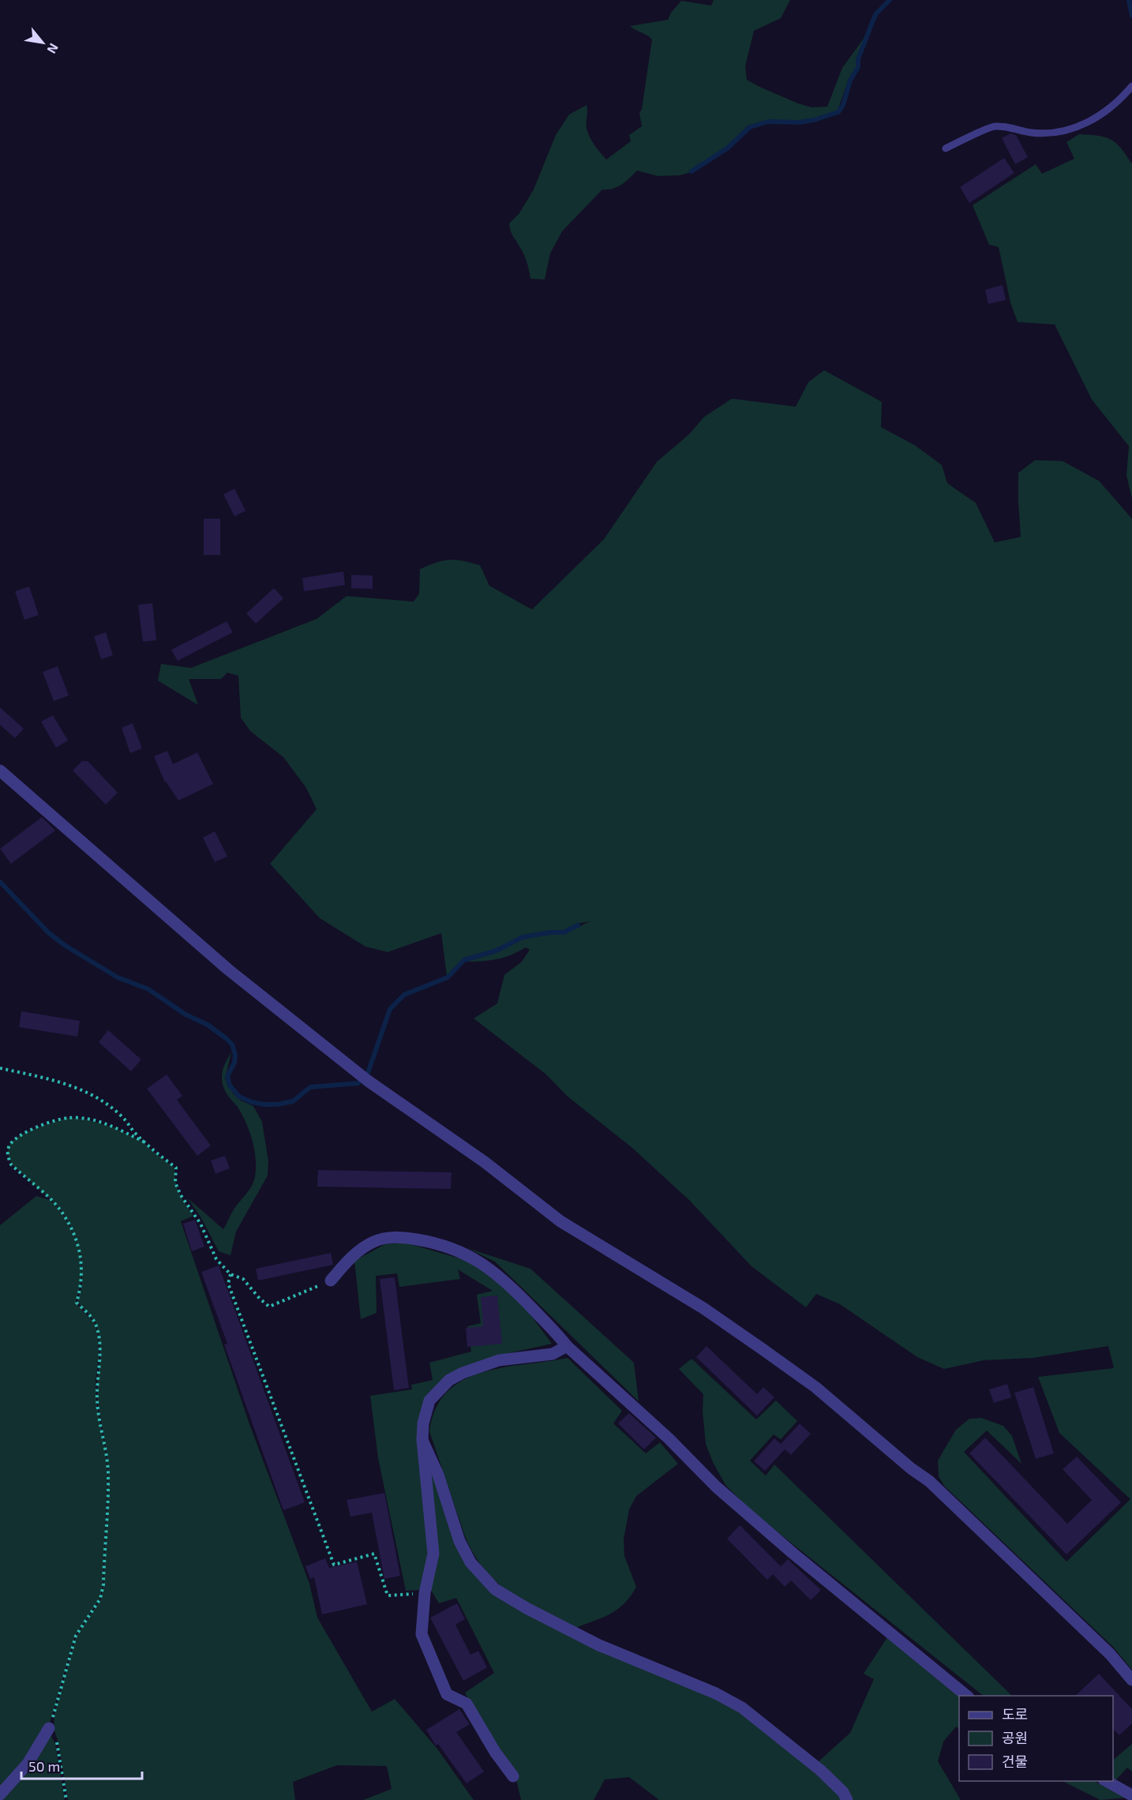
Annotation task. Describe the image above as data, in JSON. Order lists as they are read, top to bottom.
{
  "legend": ["도로", "공원", "건물"],
  "scale_bar": "50 m",
  "north": "bottom right"
}
